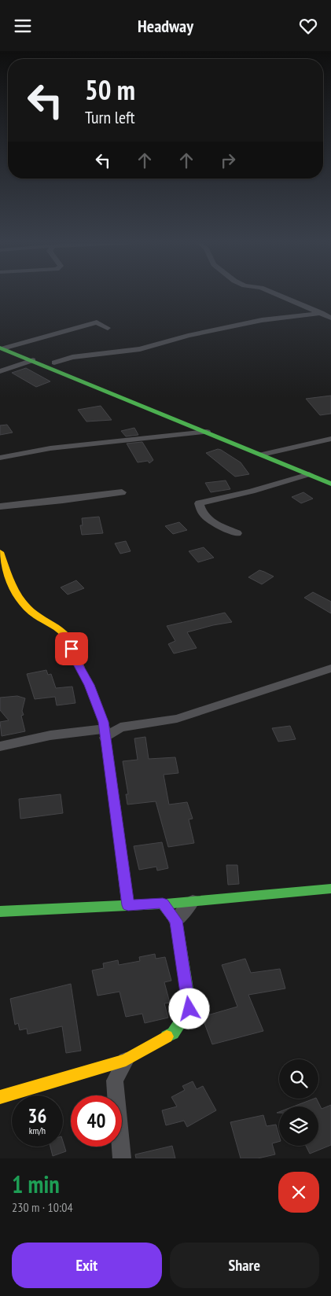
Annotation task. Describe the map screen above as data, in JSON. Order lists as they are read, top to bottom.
{
  "page": {
    "header": "Headway",
    "turn": ["50 m", "Turn left"],
    "speed": "36 km/h",
    "limit": "40",
    "heading": ["1 min", "230 m · 10:04"],
    "buttons": ["Exit", "Share"]
  }
}
